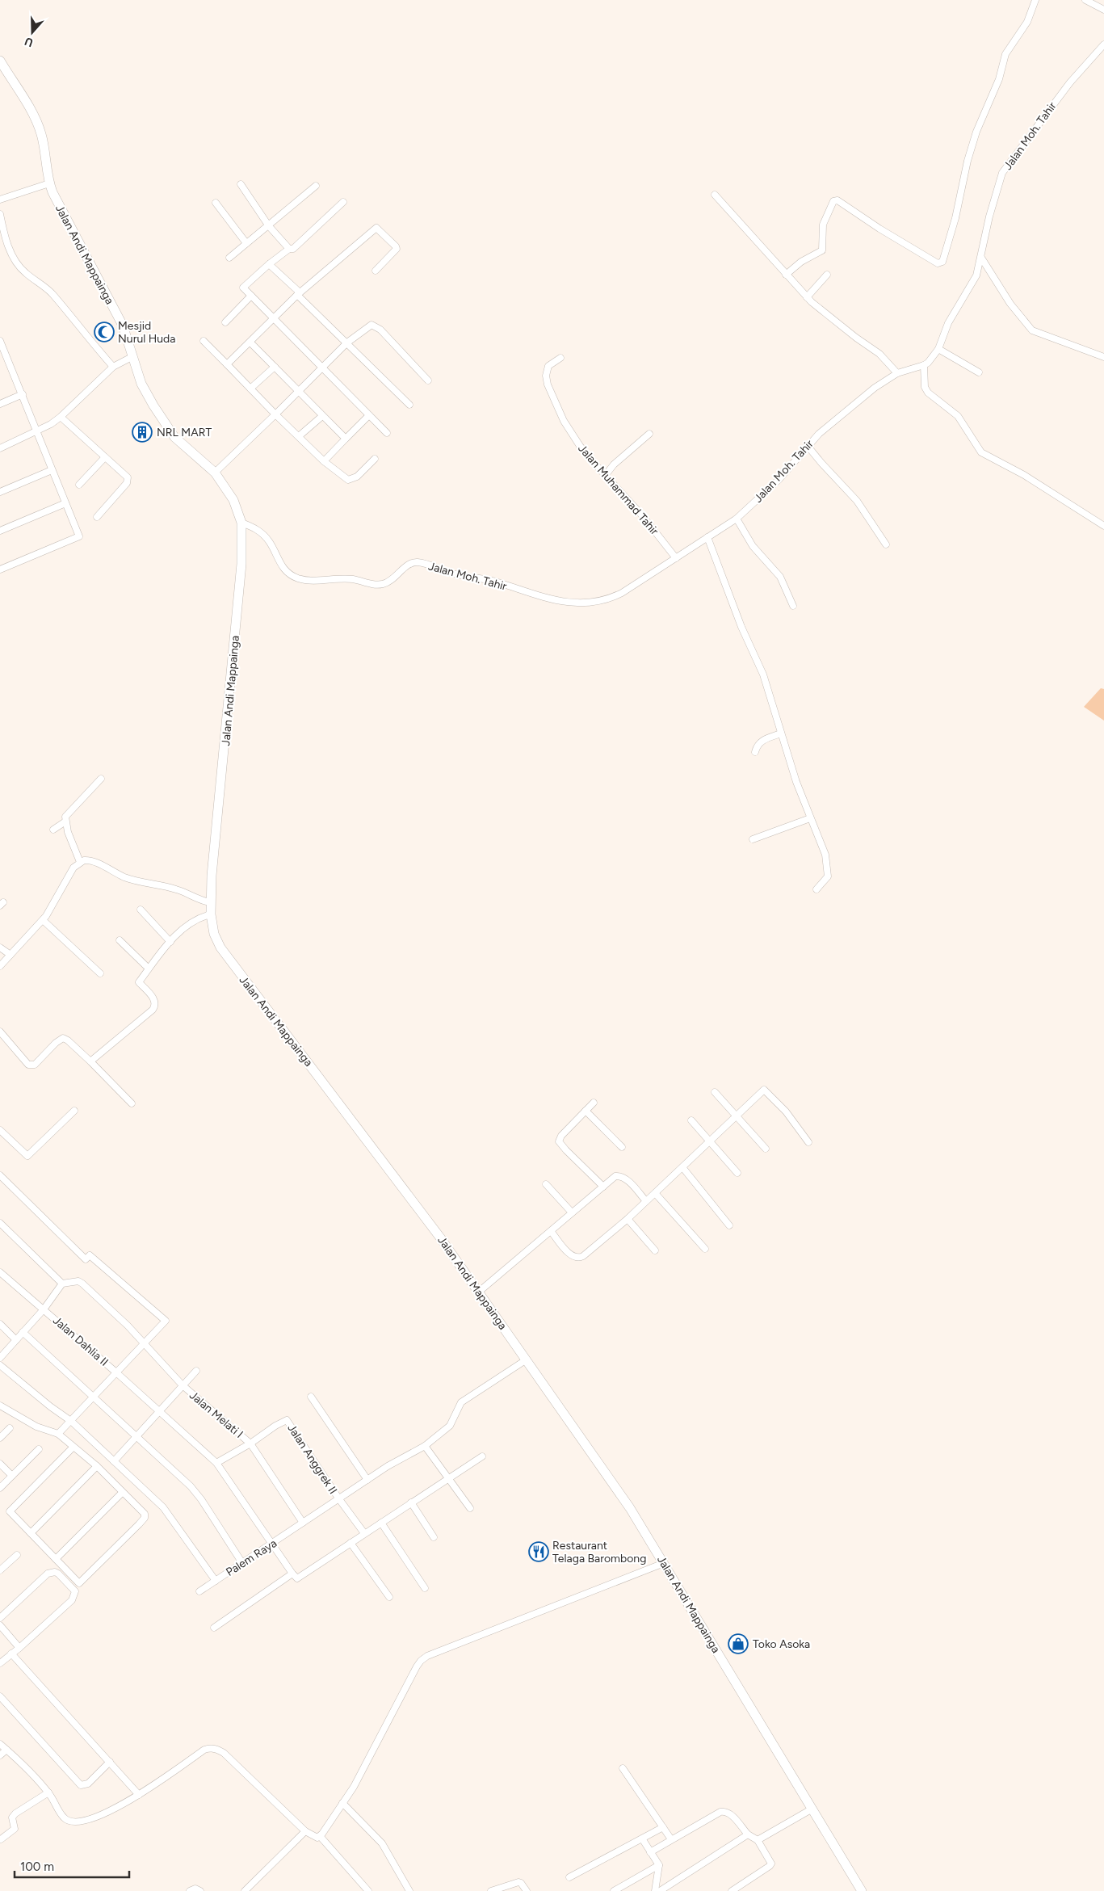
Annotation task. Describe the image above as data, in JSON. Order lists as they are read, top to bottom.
{
  "streets": {
    "main road": ["Jalan Andi Mappainga"],
    "street": [
      "Jalan Moh. Tahir",
      "Jalan Muhammad Tahir",
      "Jalan Dahlia II",
      "Jalan Melati I",
      "Jalan Anggrek II",
      "Palem Raya"
    ]
  },
  "crossings": [
    ["Jalan Moh. Tahir", "Jalan Andi Mappainga"],
    ["Jalan Moh. Tahir", "Jalan Muhammad Tahir"],
    ["Jalan Andi Mappainga", "Palem Raya"],
    ["Jalan Dahlia II", "Palem Raya"],
    ["Jalan Melati I", "Jalan Anggrek II"],
    ["Jalan Melati I", "Palem Raya"],
    ["Jalan Anggrek II", "Palem Raya"]
  ],
  "places": {
    "mosque": ["Mesjid Nurul Huda"],
    "building": ["NRL MART"],
    "restaurant": ["Restaurant Telaga Barombong"],
    "shop": ["Toko Asoka"]
  },
  "scale_bar": "100 m",
  "north": "bottom"
}
